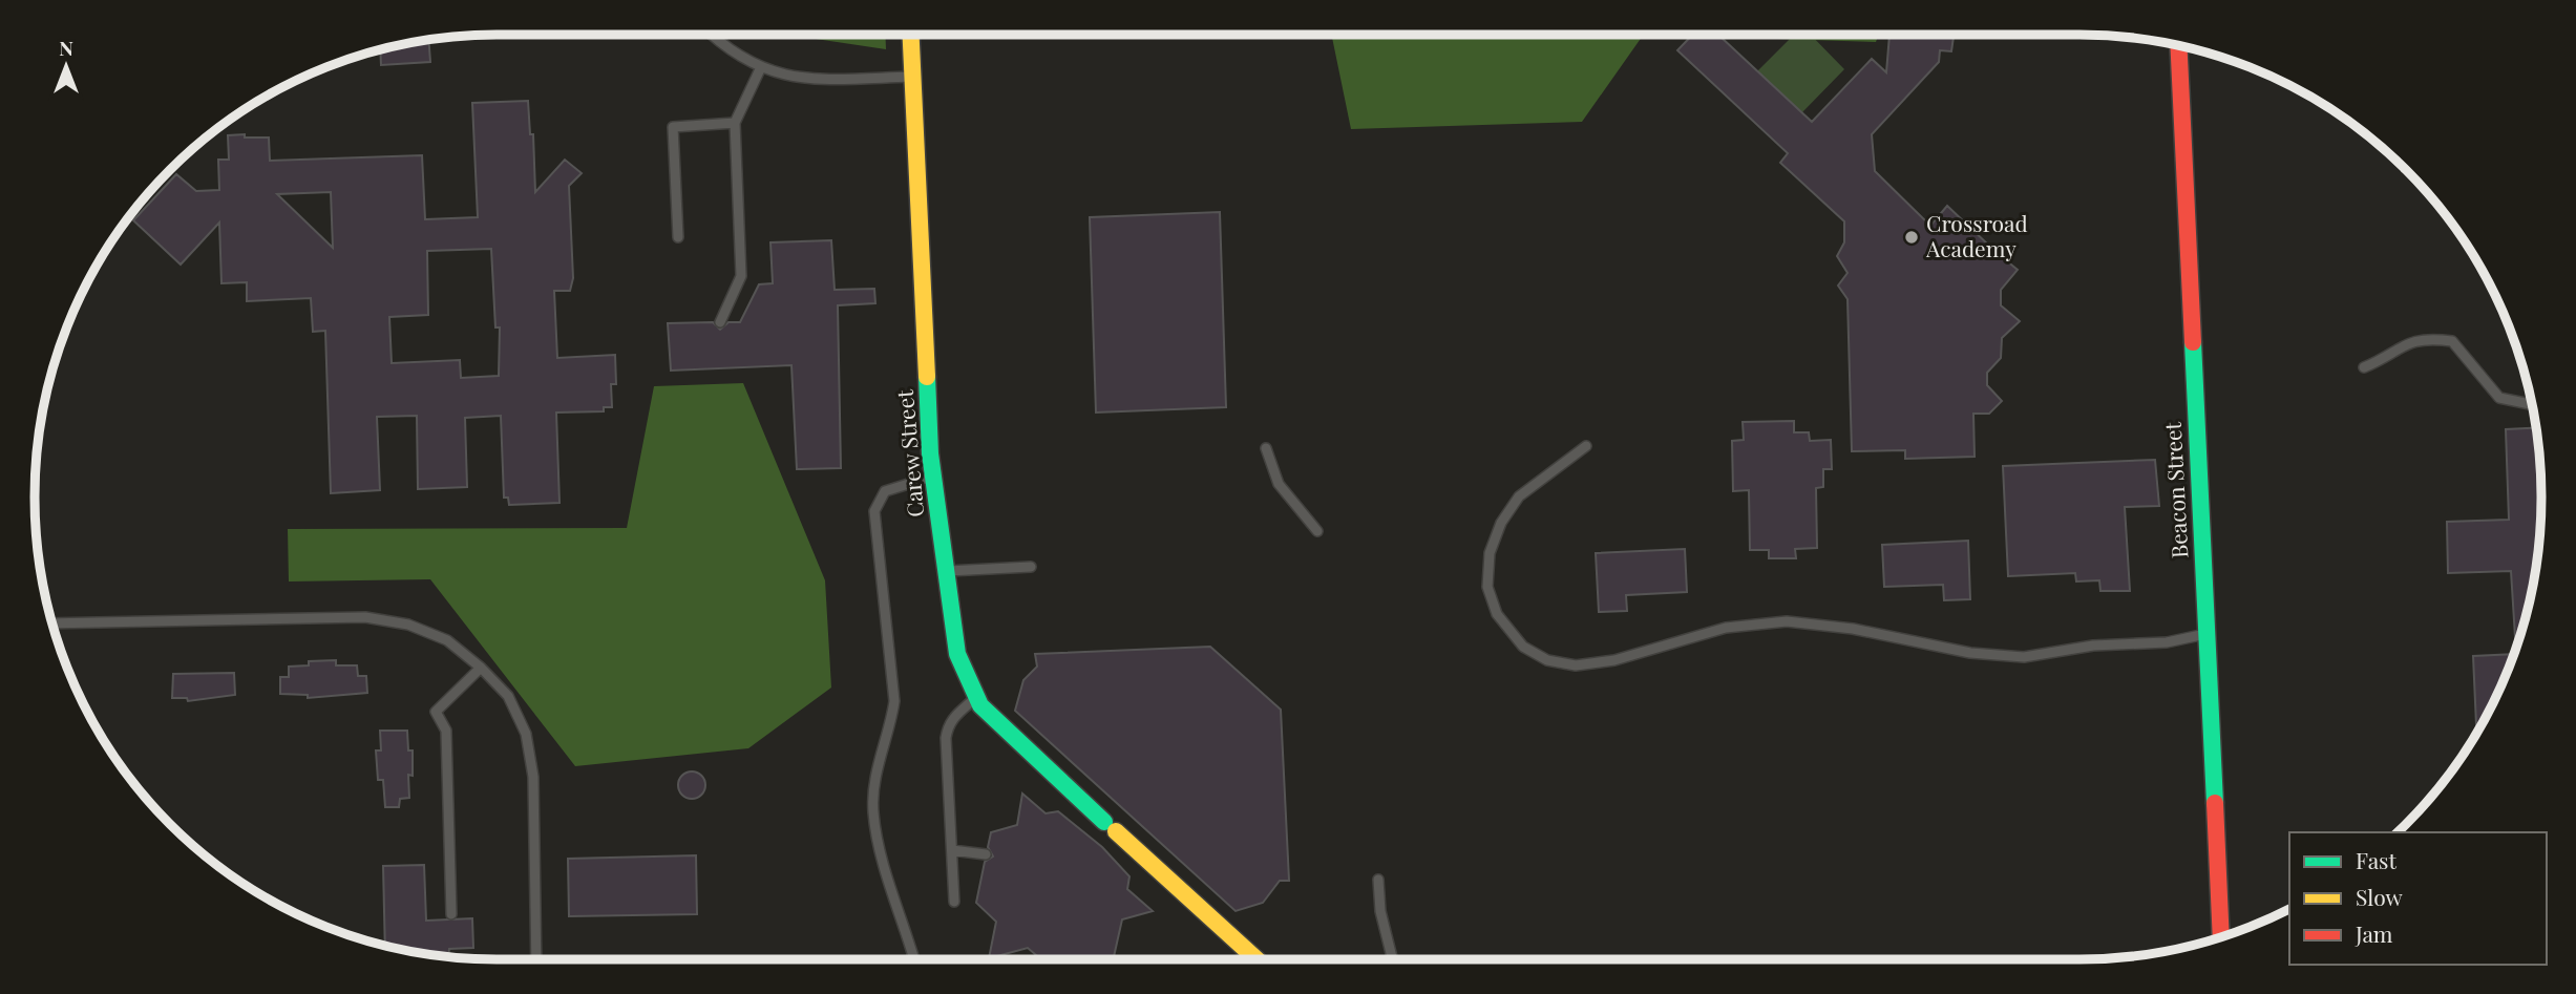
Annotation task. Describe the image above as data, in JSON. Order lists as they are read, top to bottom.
{
  "streets": {
    "street": ["Carew Street", "Beacon Street"]
  },
  "places": ["Crossroad Academy"],
  "legend": ["Fast", "Slow", "Jam"],
  "north": "top"
}
